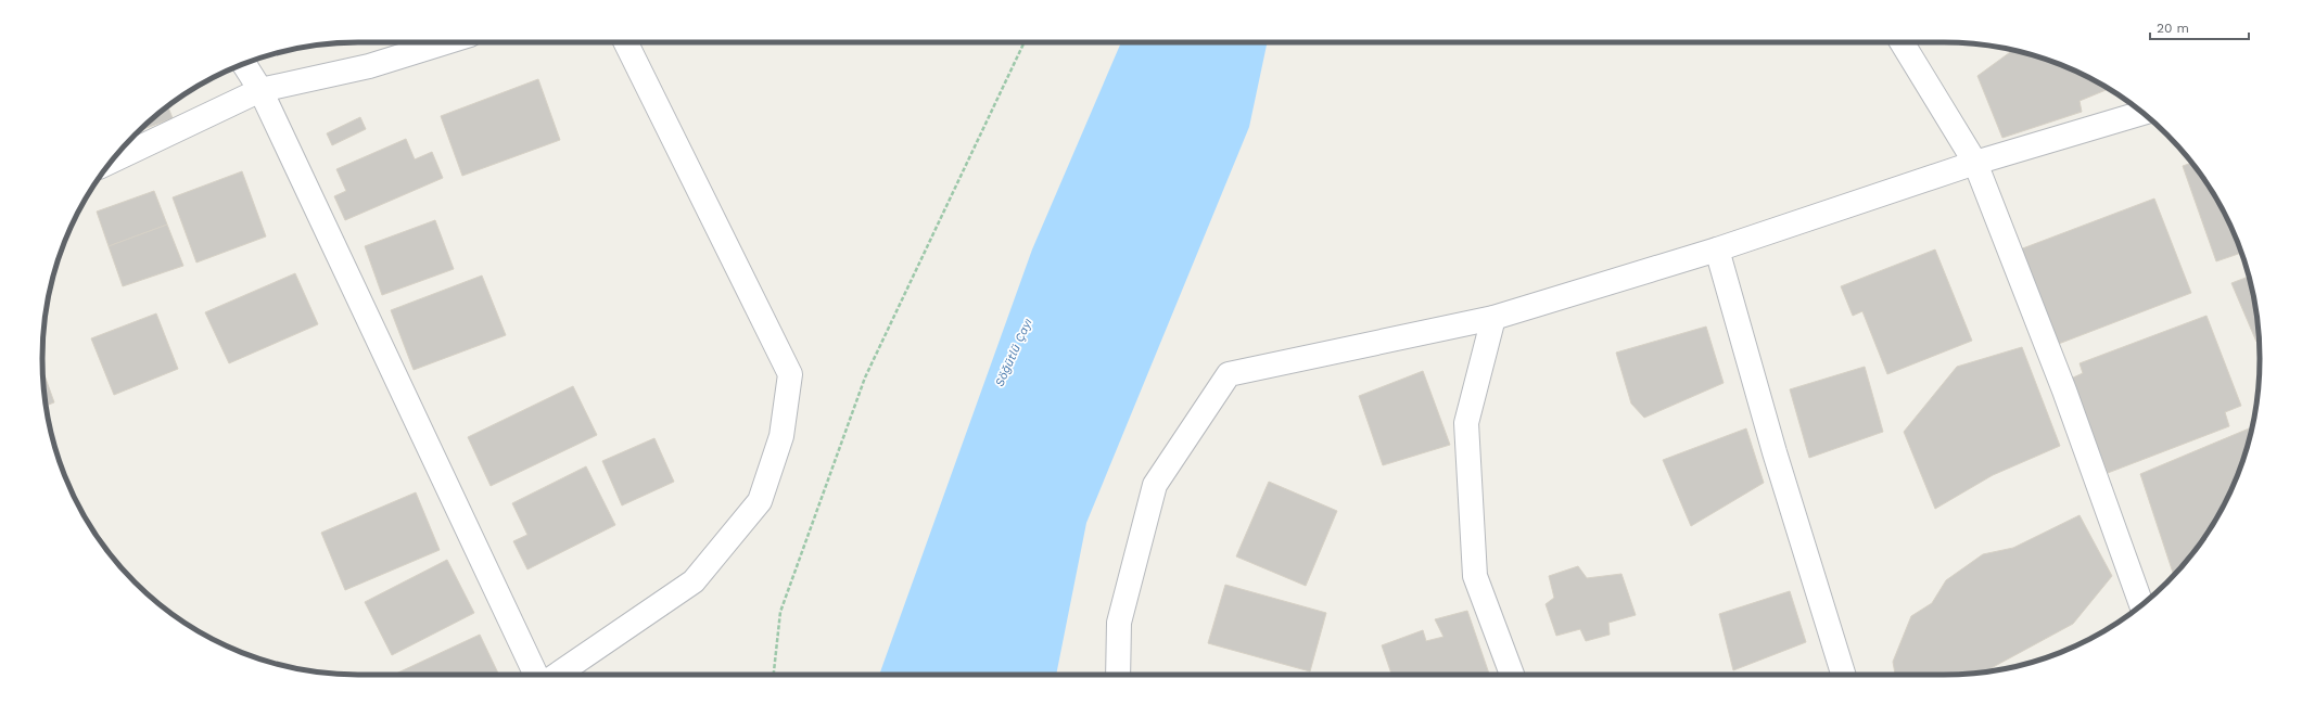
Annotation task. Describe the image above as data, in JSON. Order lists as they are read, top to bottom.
{
  "water": ["Söğütlü Çayı"],
  "scale_bar": "20 m"
}
